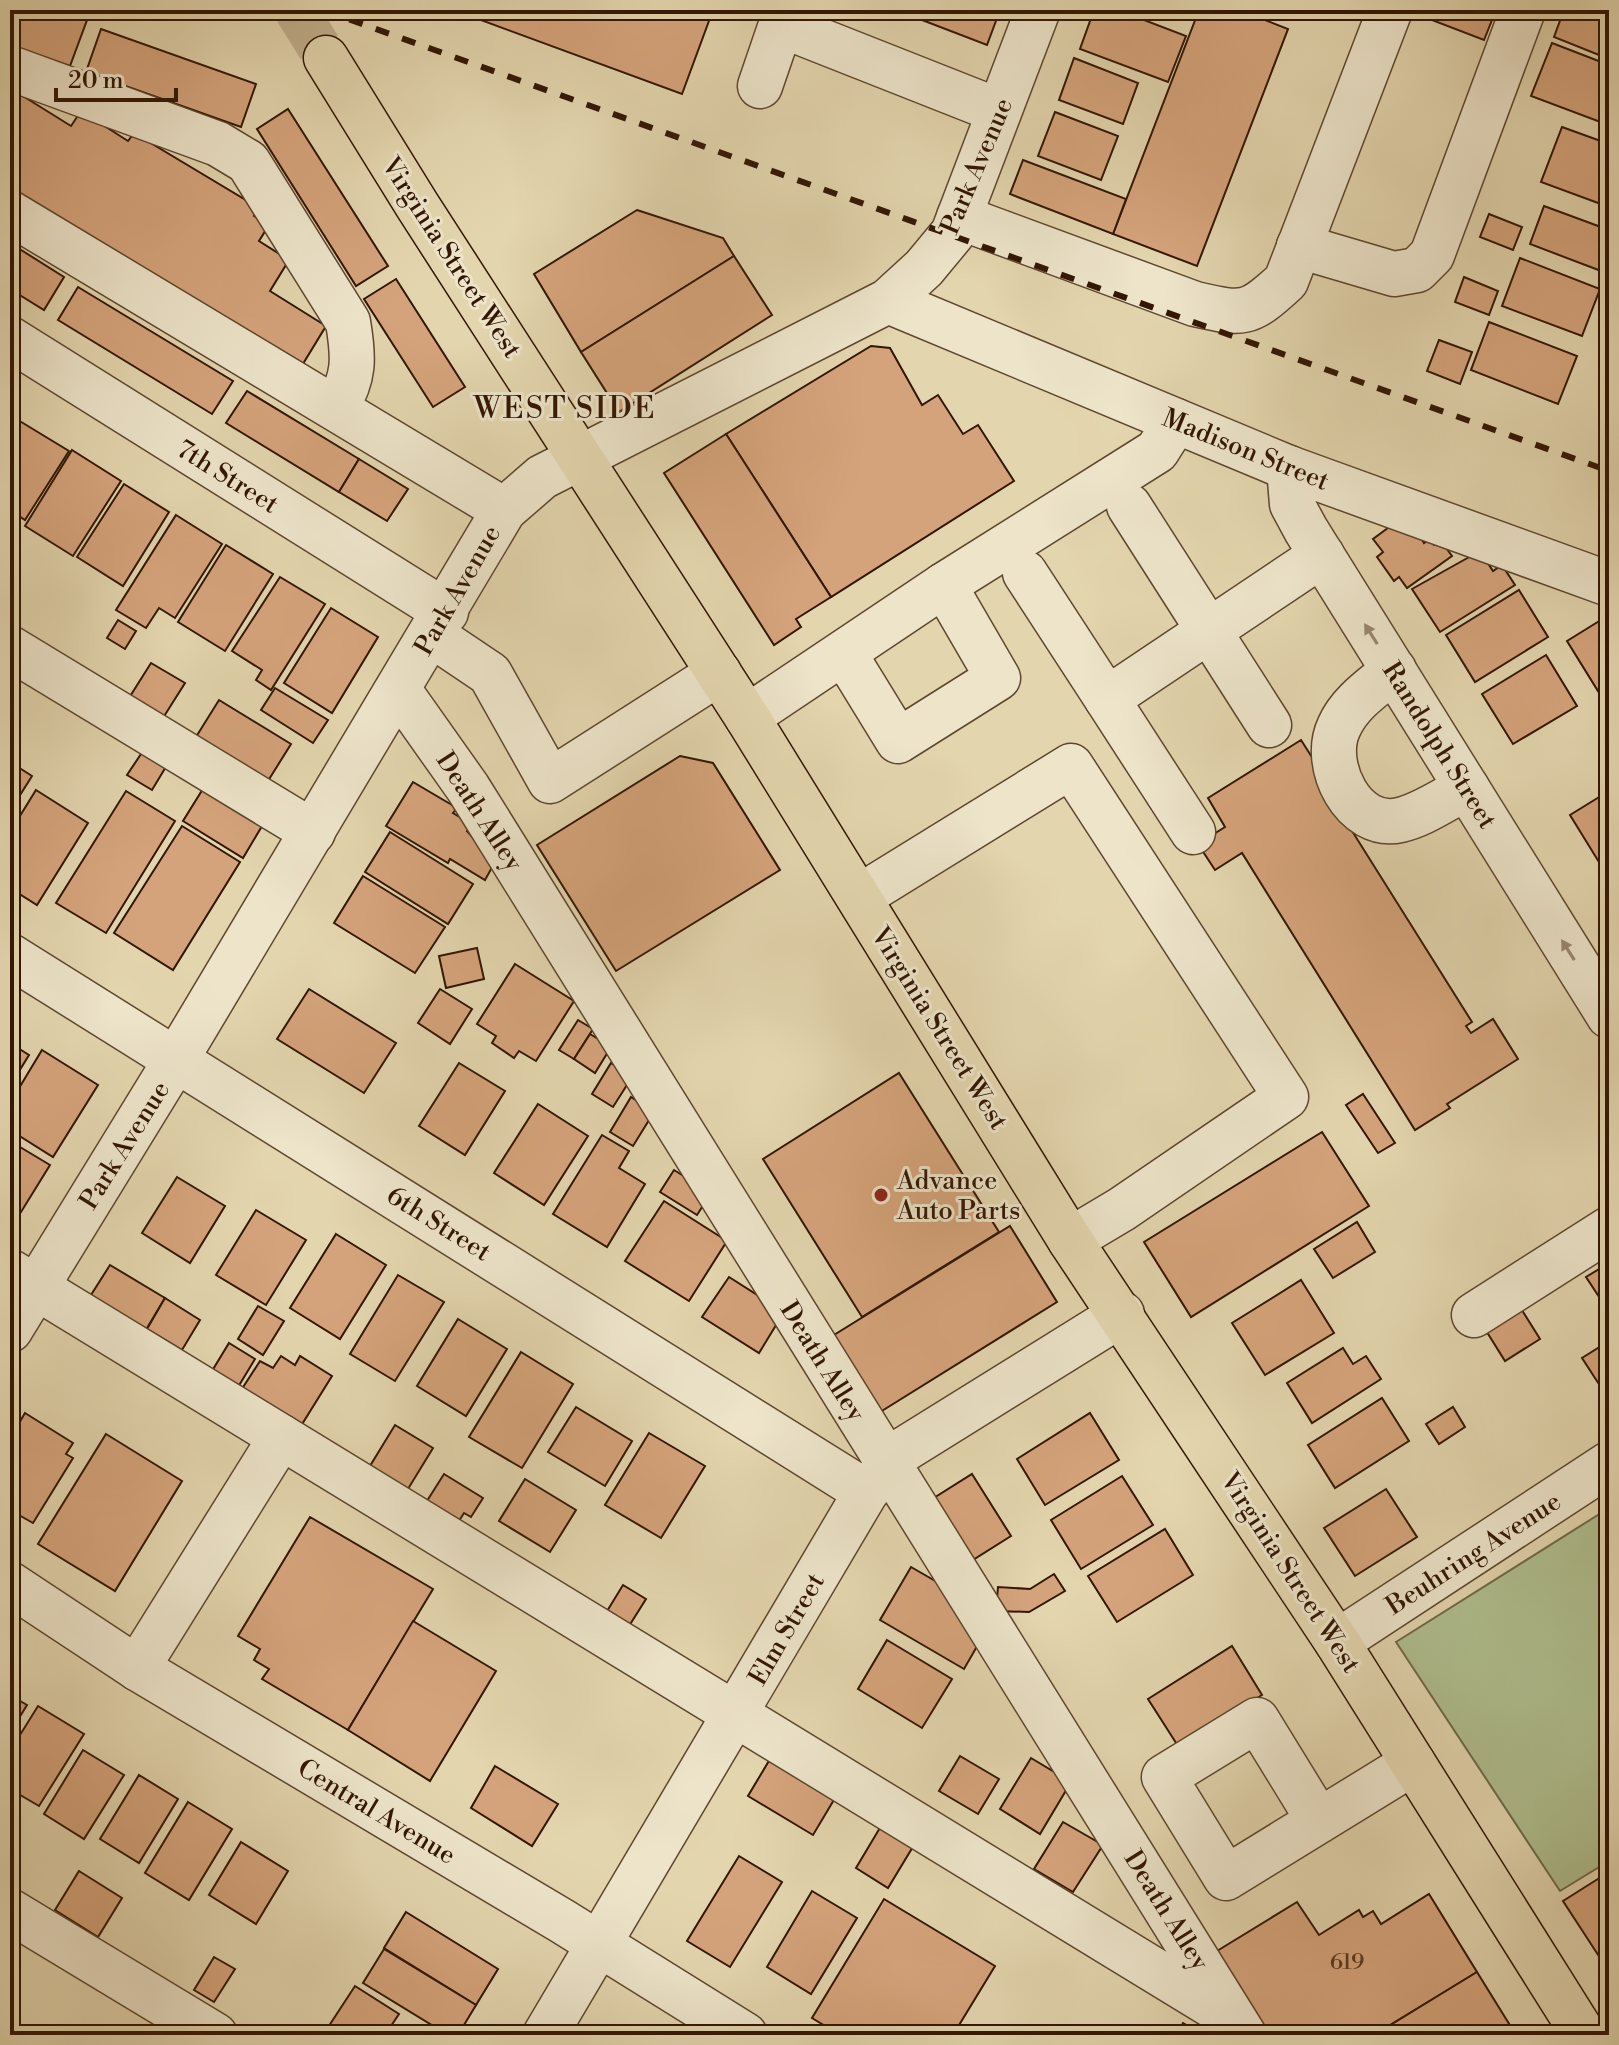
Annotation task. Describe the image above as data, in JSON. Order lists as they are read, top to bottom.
{
  "streets": {
    "main road": ["Virginia Street West"],
    "street": [
      "Park Avenue",
      "Madison Street",
      "7th Street",
      "Randolph Street",
      "Death Alley",
      "6th Street",
      "Beuhring Avenue",
      "Elm Street",
      "Central Avenue"
    ]
  },
  "crossings": [
    ["Park Avenue", "Virginia Street West"],
    ["Park Avenue", "Madison Street"],
    ["Park Avenue", "7th Street"],
    ["Park Avenue", "Death Alley"],
    ["Park Avenue", "6th Street"],
    ["Virginia Street West", "7th Street"],
    ["Virginia Street West", "Beuhring Avenue"],
    ["Virginia Street West", "Elm Street"],
    ["Madison Street", "Randolph Street"],
    ["Death Alley", "6th Street"],
    ["Death Alley", "Elm Street"],
    ["6th Street", "Elm Street"],
    ["Elm Street", "Central Avenue"]
  ],
  "districts": ["WEST SIDE"],
  "places": ["Advance Auto Parts"],
  "house_numbers": ["619"],
  "scale_bar": "20 m"
}
